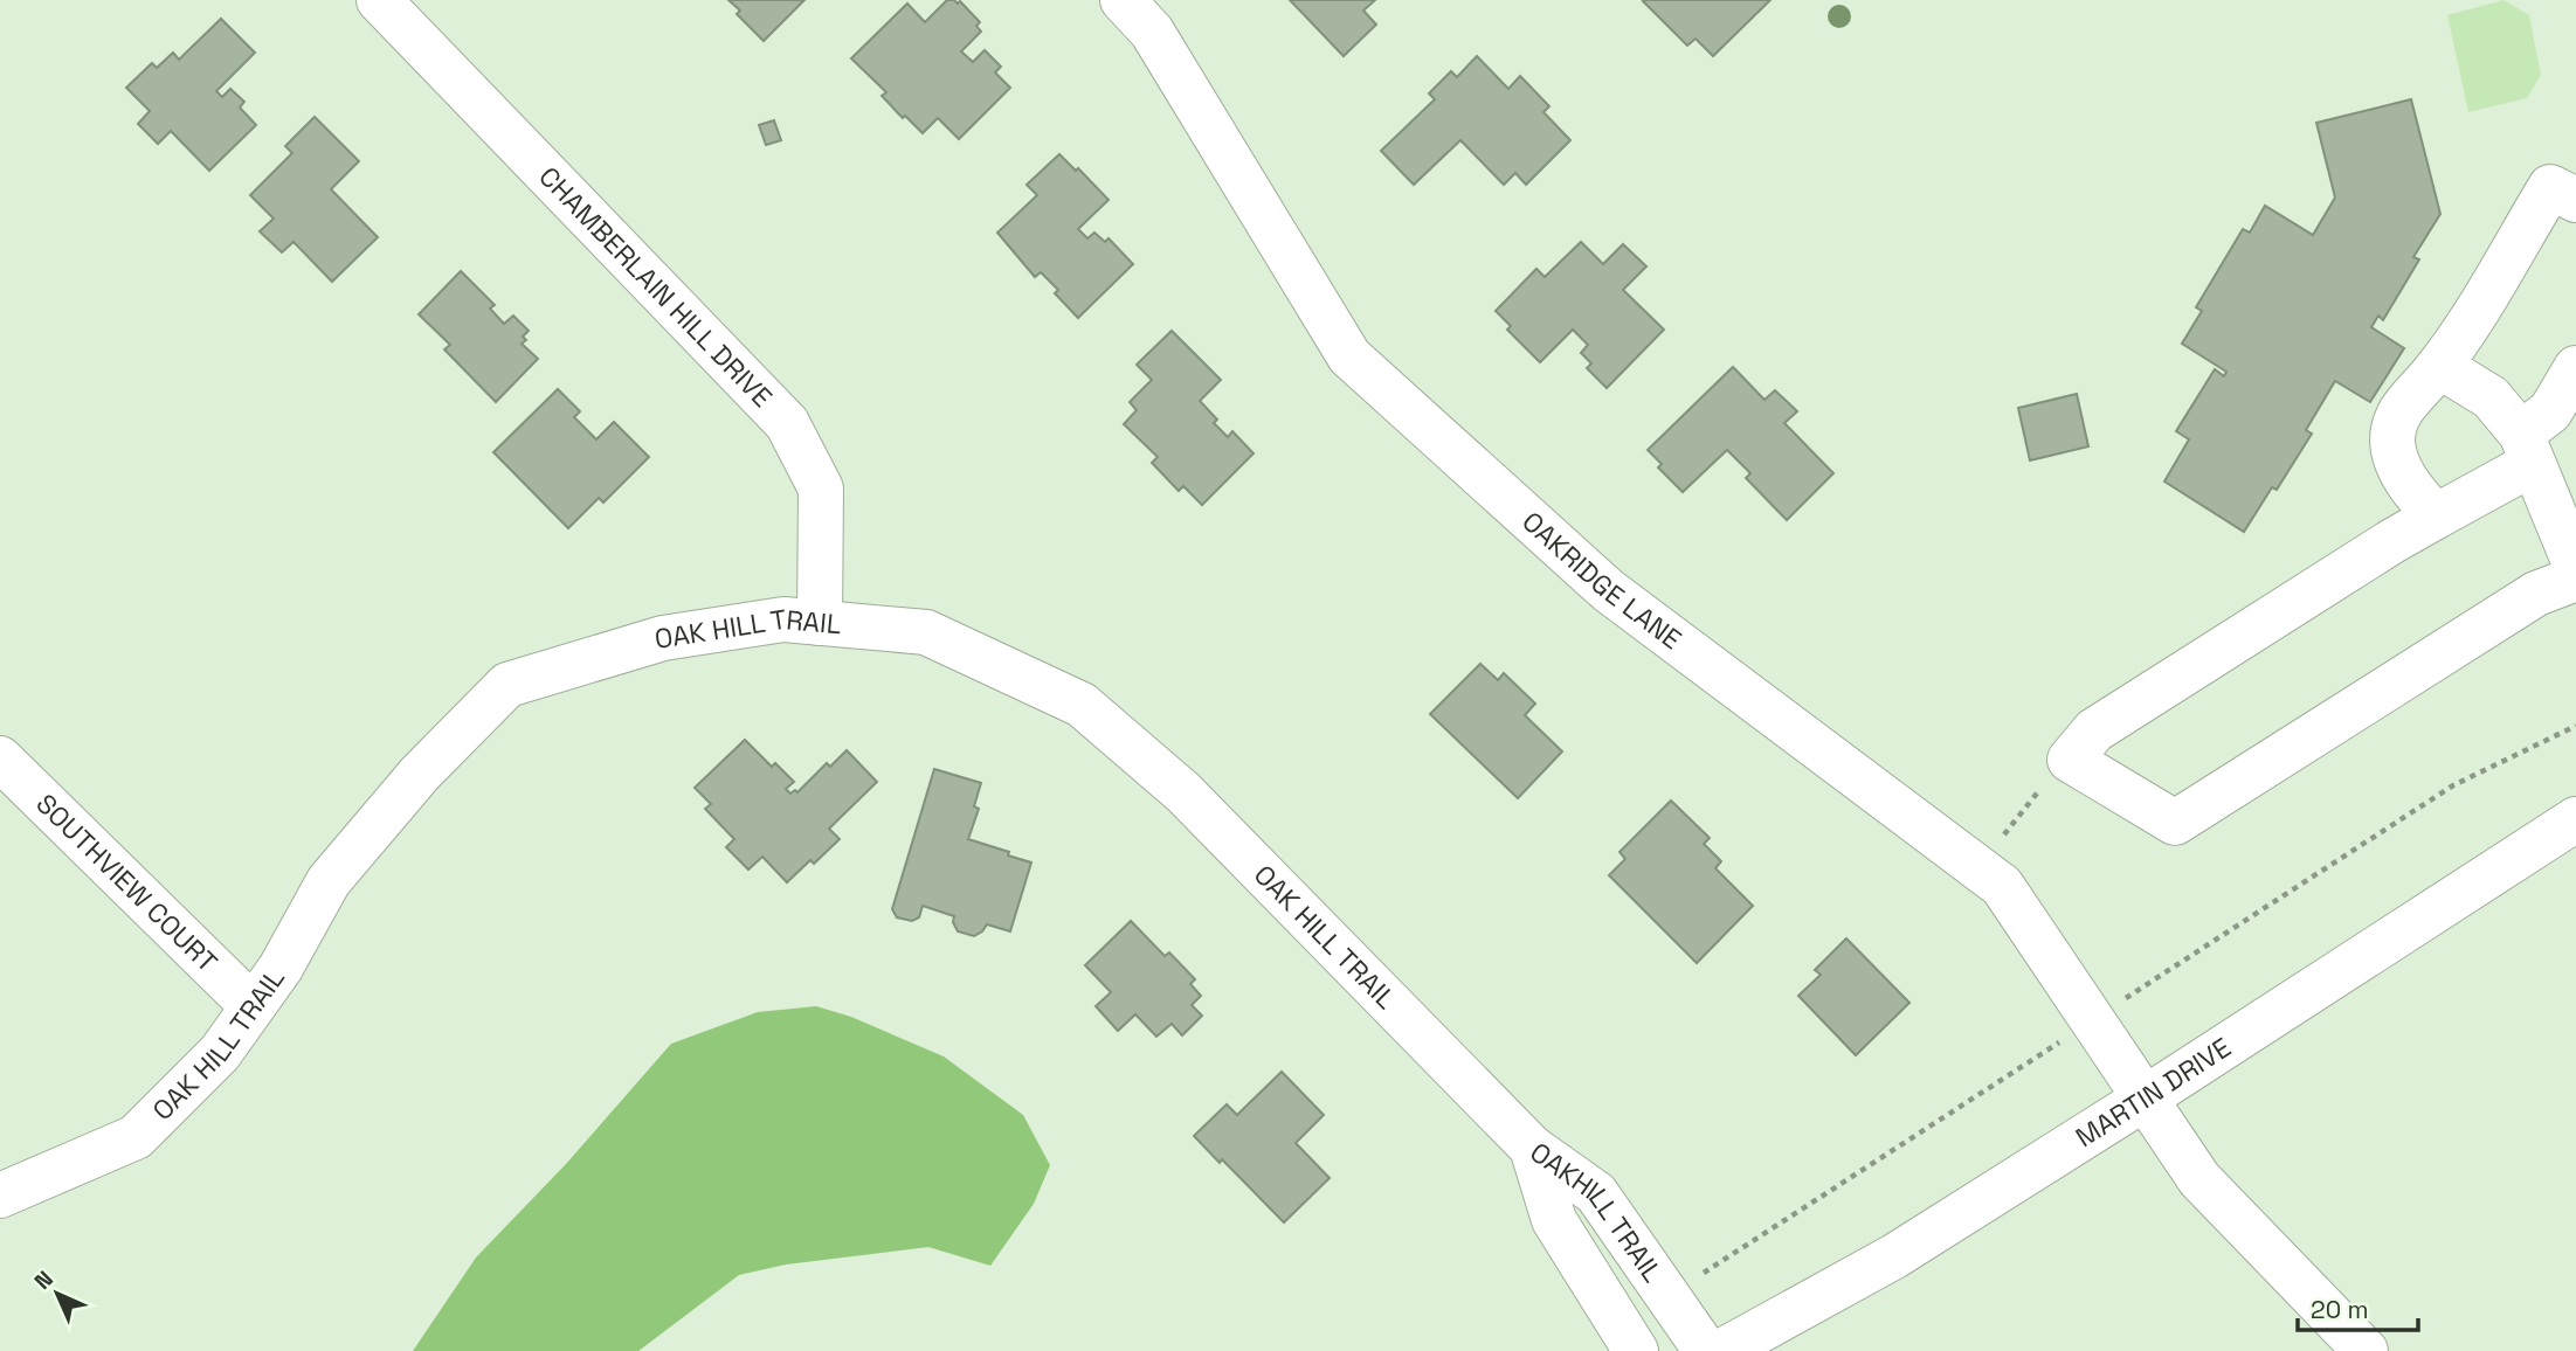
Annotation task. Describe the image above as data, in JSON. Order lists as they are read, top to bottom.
{
  "streets": {
    "street": [
      "CHAMBERLAIN HILL DRIVE",
      "OAKRIDGE LANE",
      "OAK HILL TRAIL",
      "SOUTHVIEW COURT",
      "MARTIN DRIVE",
      "OAKHILL TRAIL"
    ]
  },
  "crossings": [
    ["CHAMBERLAIN HILL DRIVE", "OAK HILL TRAIL"],
    ["OAKRIDGE LANE", "MARTIN DRIVE"],
    ["OAK HILL TRAIL", "SOUTHVIEW COURT"],
    ["OAK HILL TRAIL", "OAKHILL TRAIL"]
  ],
  "scale_bar": "20 m",
  "north": "top left"
}
